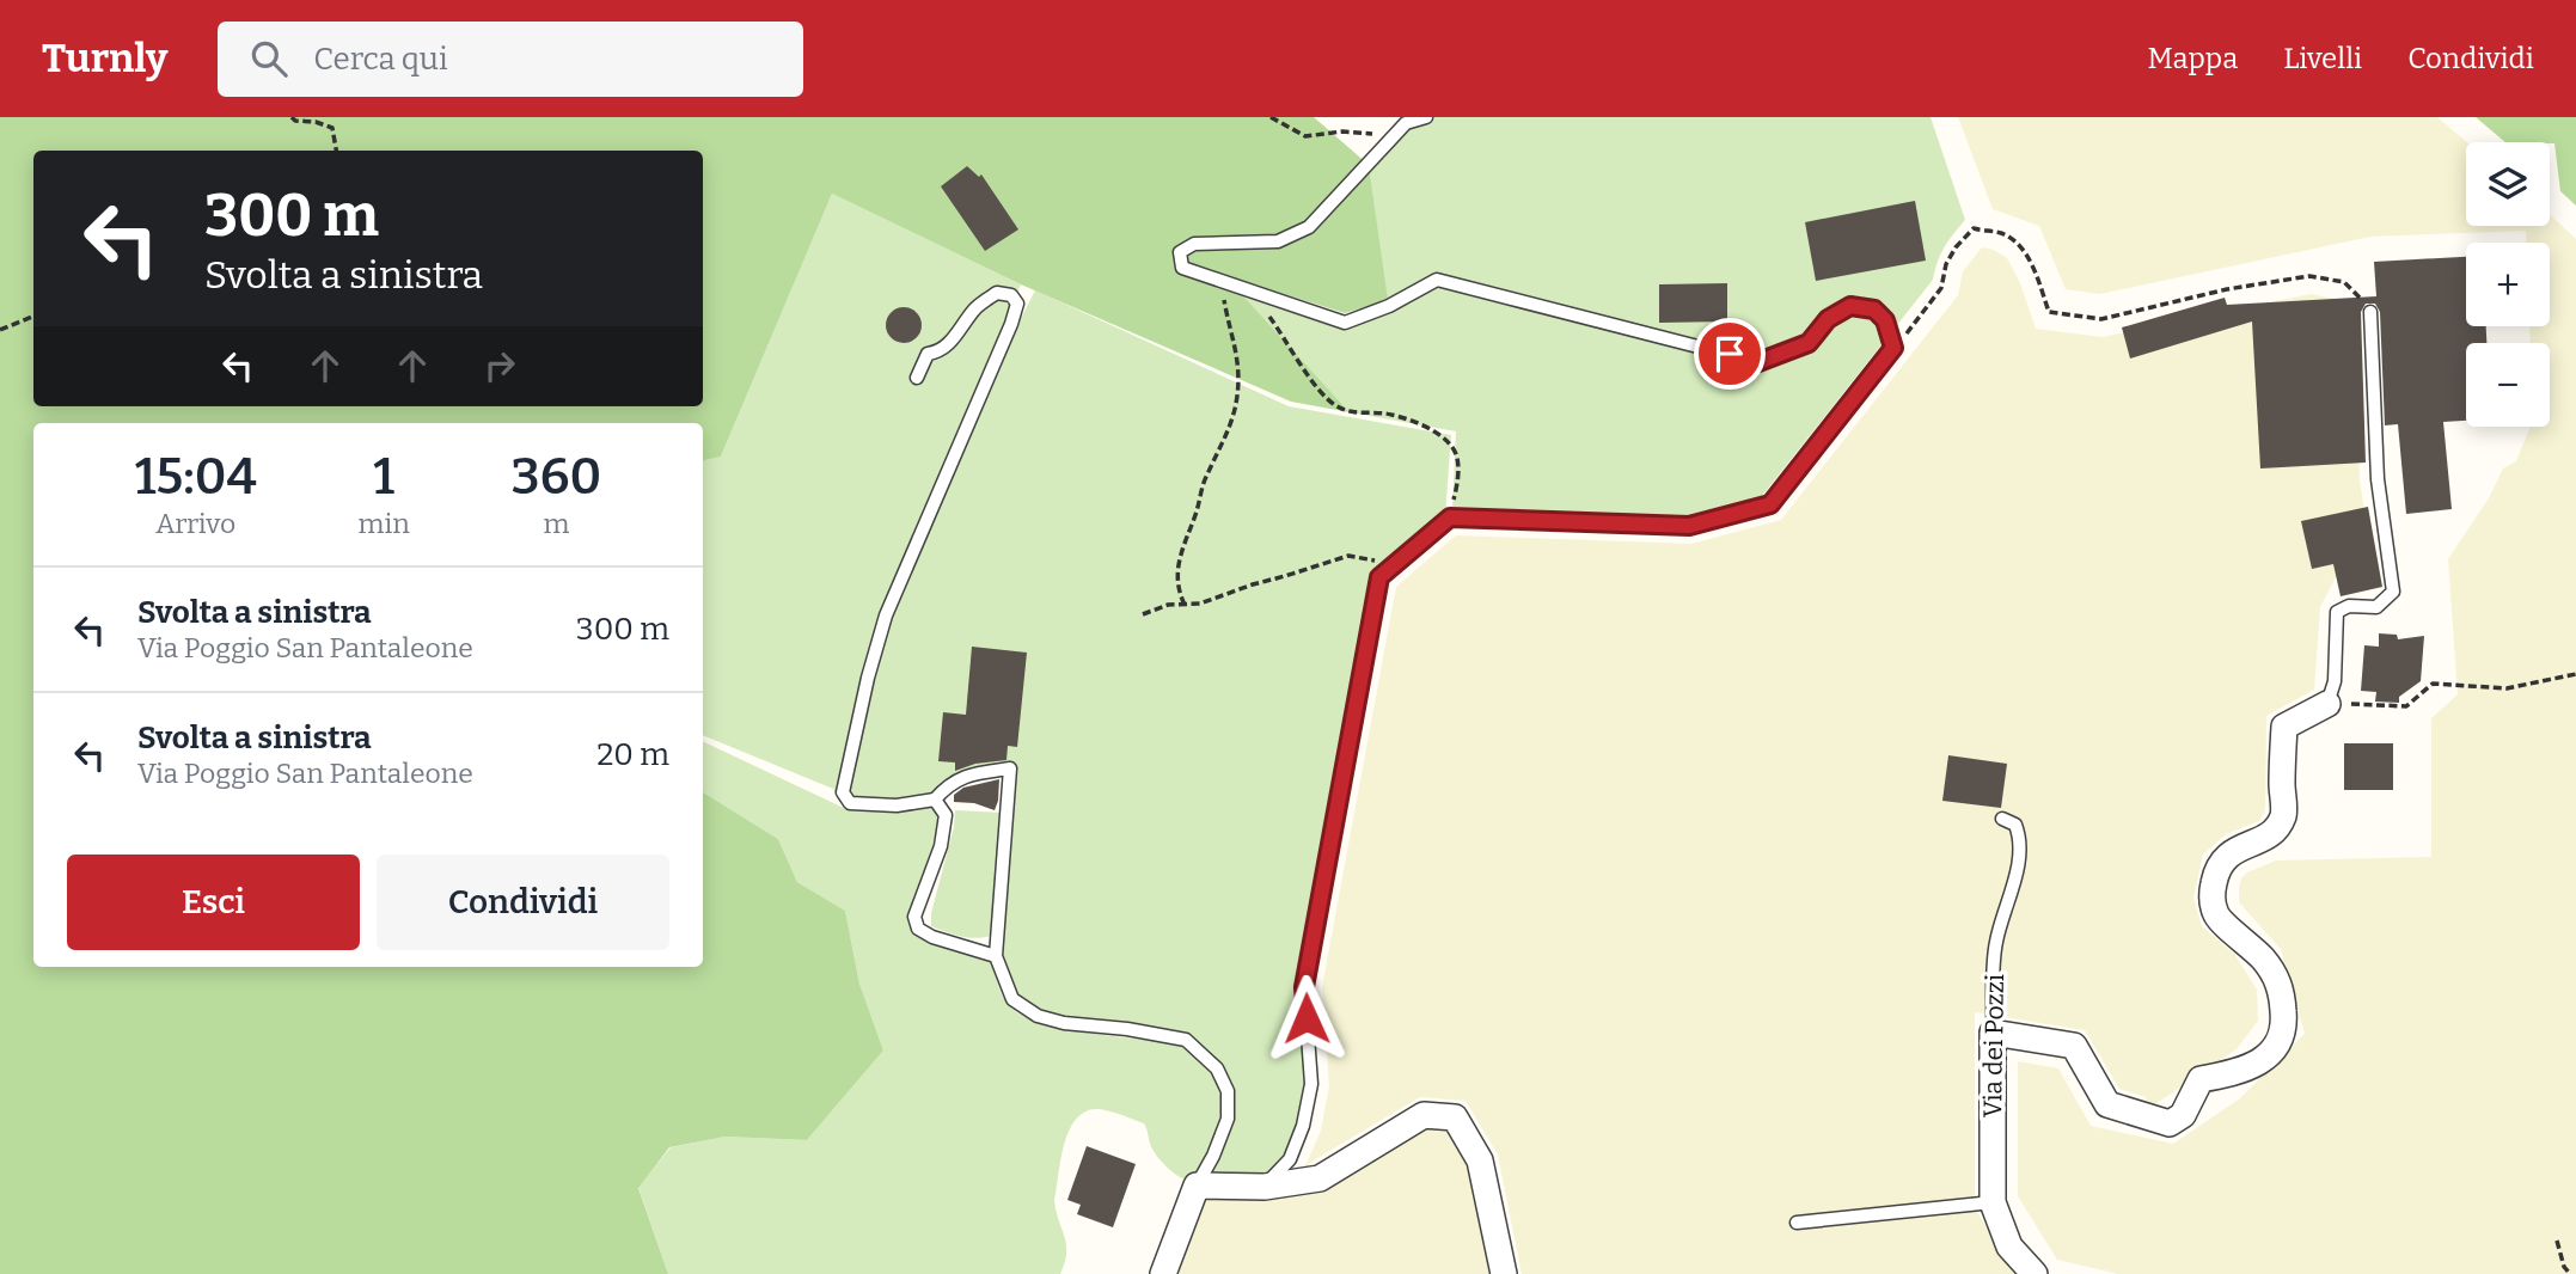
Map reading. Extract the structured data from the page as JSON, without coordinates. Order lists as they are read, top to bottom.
{
  "streets": {
    "street": ["Via dei Pozzi"]
  },
  "page": {
    "header": "Turnly",
    "search": "Cerca qui",
    "nav": ["Mappa", "Livelli", "Condividi"],
    "map_buttons": ["+", "−"],
    "turn": ["300 m", "Svolta a sinistra"],
    "eta": [
      "15:04",
      "Arrivo",
      "1",
      "min",
      "360",
      "m"
    ],
    "list": [
      {
        "name": "Svolta a sinistra",
        "note": "Via Poggio San Pantaleone",
        "value": "300 m"
      },
      {
        "name": "Svolta a sinistra",
        "note": "Via Poggio San Pantaleone",
        "value": "20 m"
      }
    ],
    "buttons": ["Esci", "Condividi"]
  }
}
